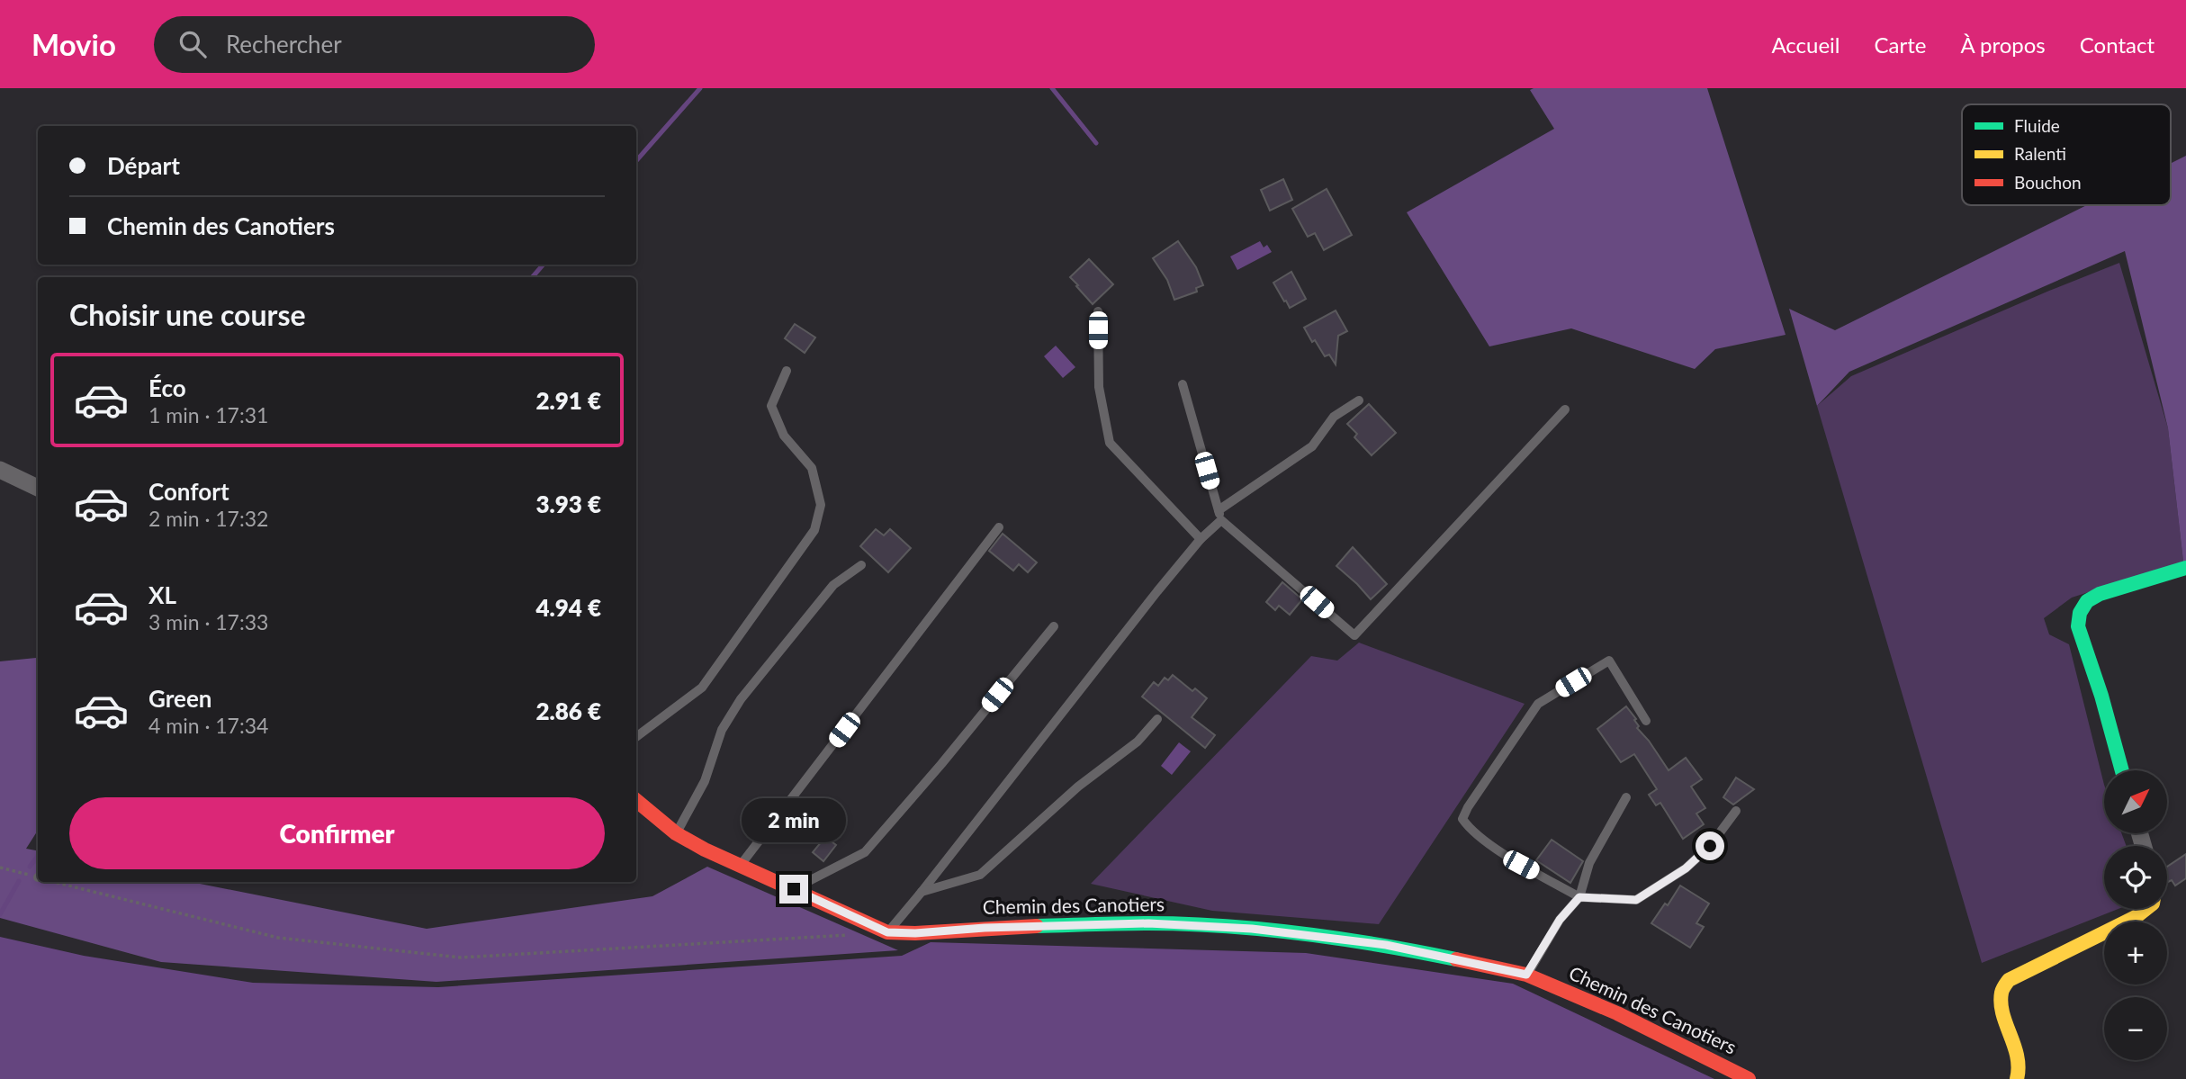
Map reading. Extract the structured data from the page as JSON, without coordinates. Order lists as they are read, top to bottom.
{
  "streets": {
    "street": ["Chemin des Canotiers"]
  },
  "legend": ["Fluide", "Ralenti", "Bouchon"],
  "north": "top right",
  "page": {
    "header": "Movio",
    "search": "Rechercher",
    "nav": [
      "Accueil",
      "Carte",
      "À propos",
      "Contact"
    ],
    "banner": ["Départ", "Chemin des Canotiers"],
    "heading": "Choisir une course",
    "list": [
      {
        "name": "Éco",
        "note": "1 min · 17:31",
        "value": "2.91 €"
      },
      {
        "name": "Confort",
        "note": "2 min · 17:32",
        "value": "3.93 €"
      },
      {
        "name": "XL",
        "note": "3 min · 17:33",
        "value": "4.94 €"
      },
      {
        "name": "Green",
        "note": "4 min · 17:34",
        "value": "2.86 €"
      }
    ],
    "map_buttons": ["+", "−"],
    "buttons": "Confirmer",
    "bubble": "2 min"
  }
}
